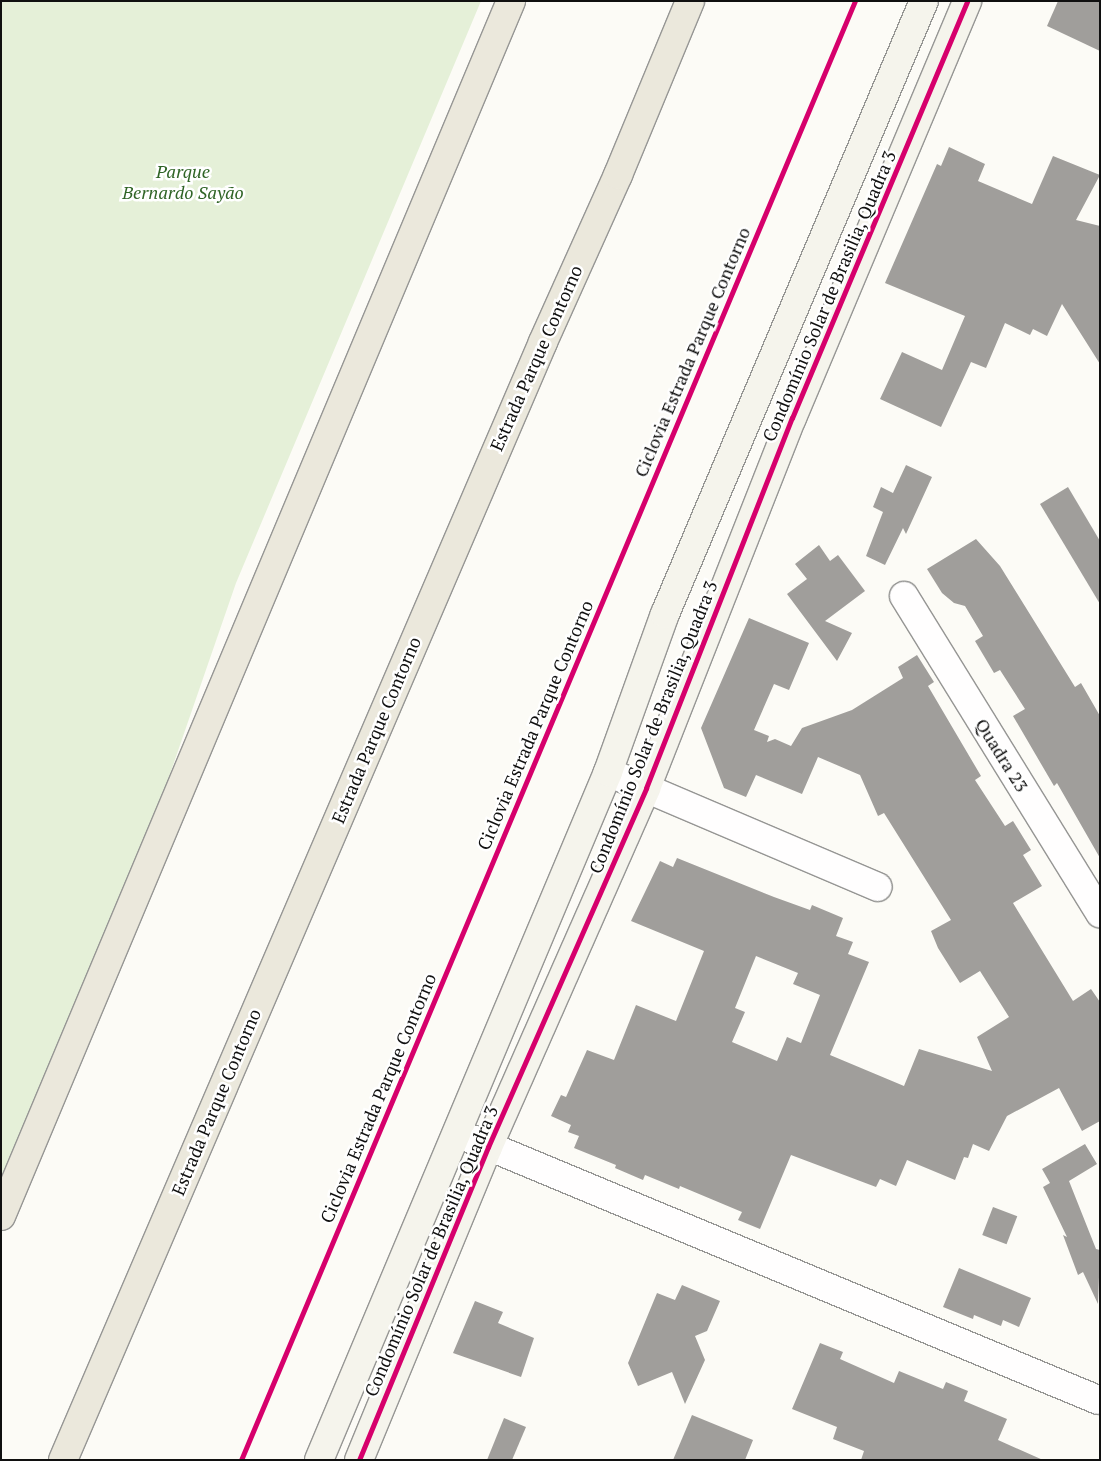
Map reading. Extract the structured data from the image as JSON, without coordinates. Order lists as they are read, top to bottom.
{
  "streets": {
    "main road": ["Estrada Parque Contorno"],
    "street": ["Condomínio Solar de Brasilia, Quadra 3", "Quadra 23"],
    "cycle path": ["Ciclovia Estrada Parque Contorno"]
  },
  "parks": ["Parque Bernardo Sayão"]
}
